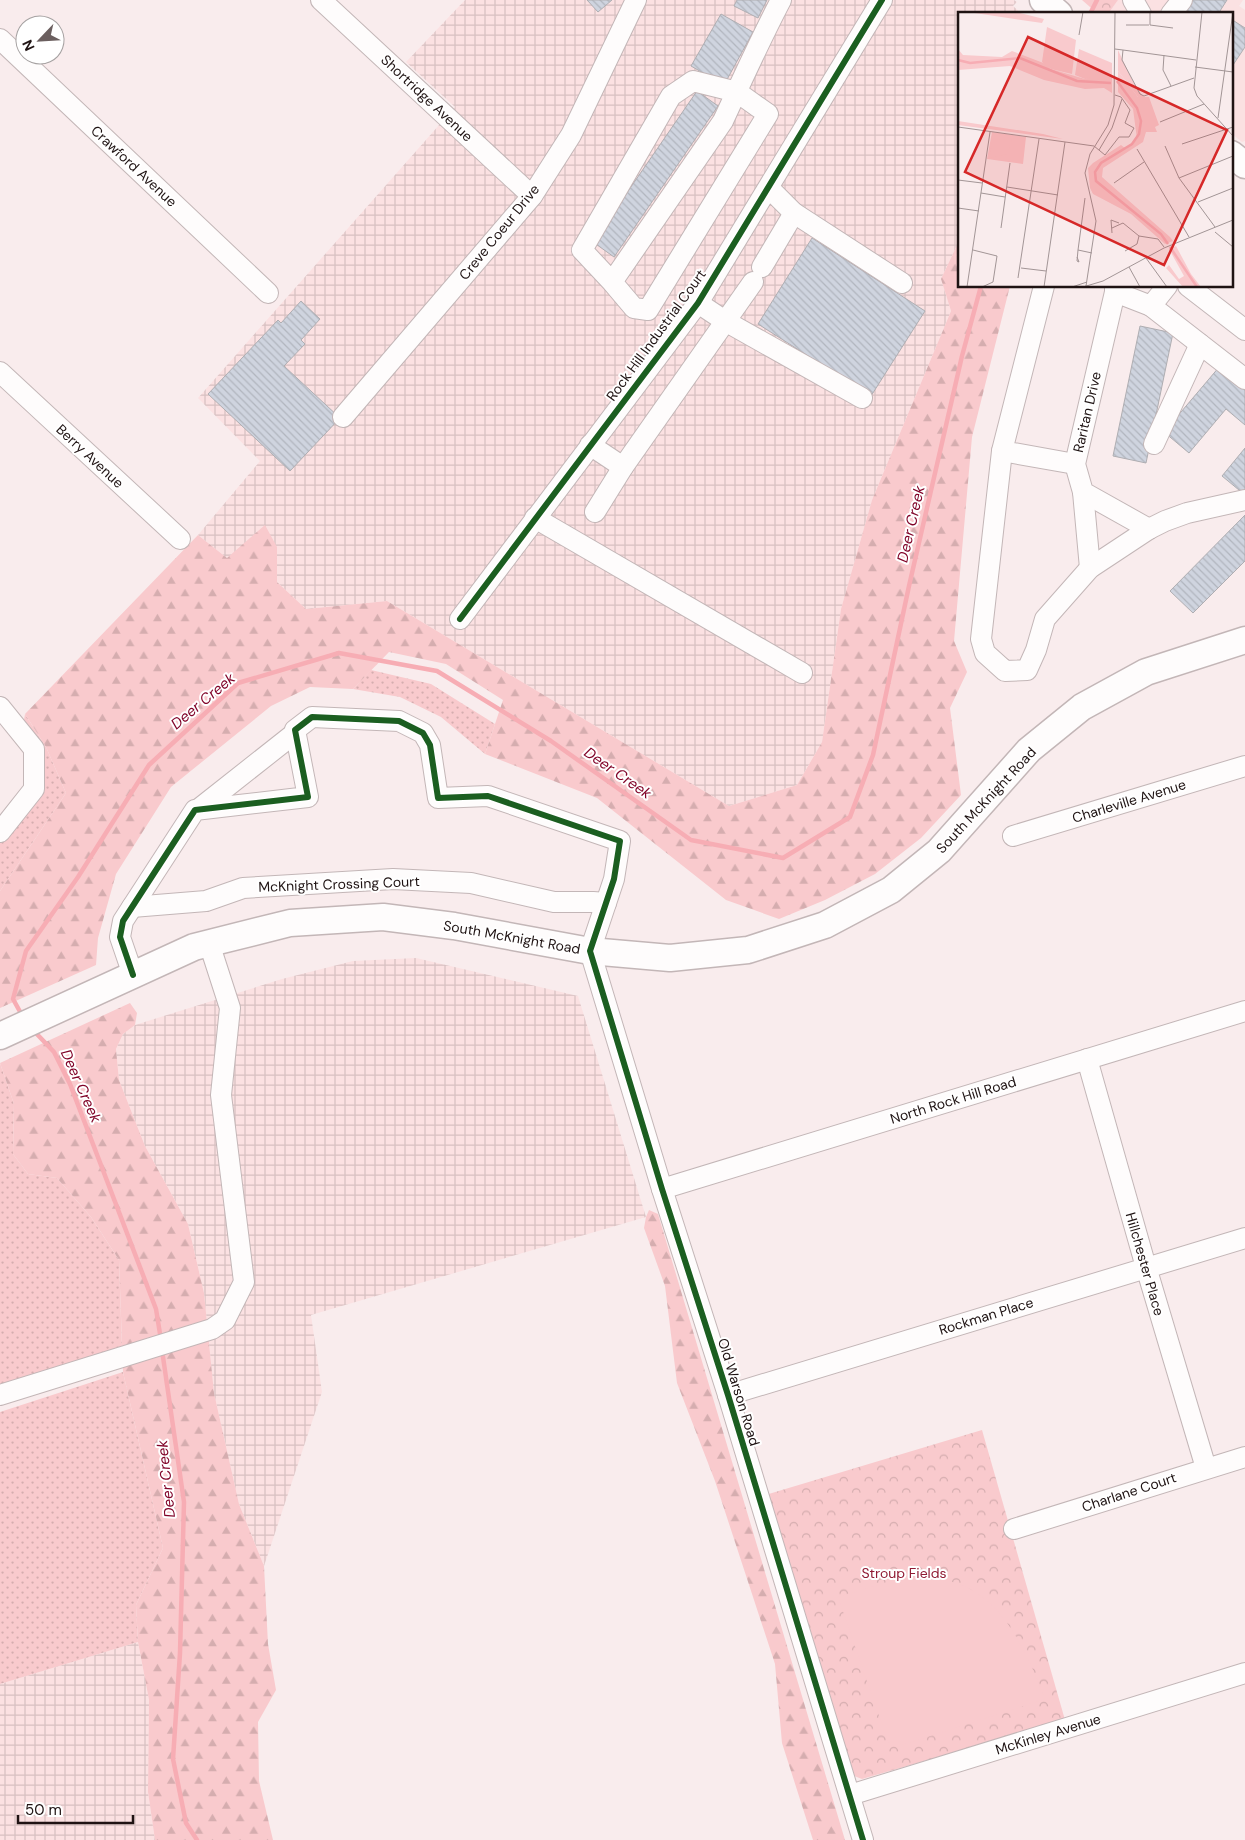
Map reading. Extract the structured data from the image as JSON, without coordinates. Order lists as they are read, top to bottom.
{
  "streets": {
    "main road": ["South McKnight Road"],
    "street": [
      "Shortridge Avenue",
      "Crawford Avenue",
      "Creve Coeur Drive",
      "Rock Hill Industrial Court",
      "Raritan Drive",
      "Berry Avenue",
      "Charleville Avenue",
      "McKnight Crossing Court",
      "North Rock Hill Road",
      "Hillchester Place",
      "Rockman Place",
      "Old Warson Road",
      "Charlane Court",
      "McKinley Avenue"
    ]
  },
  "crossings": [
    ["Shortridge Avenue", "Creve Coeur Drive"],
    ["South McKnight Road", "Old Warson Road"],
    ["North Rock Hill Road", "Hillchester Place"],
    ["North Rock Hill Road", "Old Warson Road"],
    ["Hillchester Place", "Rockman Place"],
    ["Hillchester Place", "Charlane Court"],
    ["Rockman Place", "Old Warson Road"],
    ["Old Warson Road", "McKinley Avenue"]
  ],
  "water": ["Deer Creek"],
  "parks": ["Stroup Fields"],
  "scale_bar": "50 m",
  "north": "bottom left"
}
